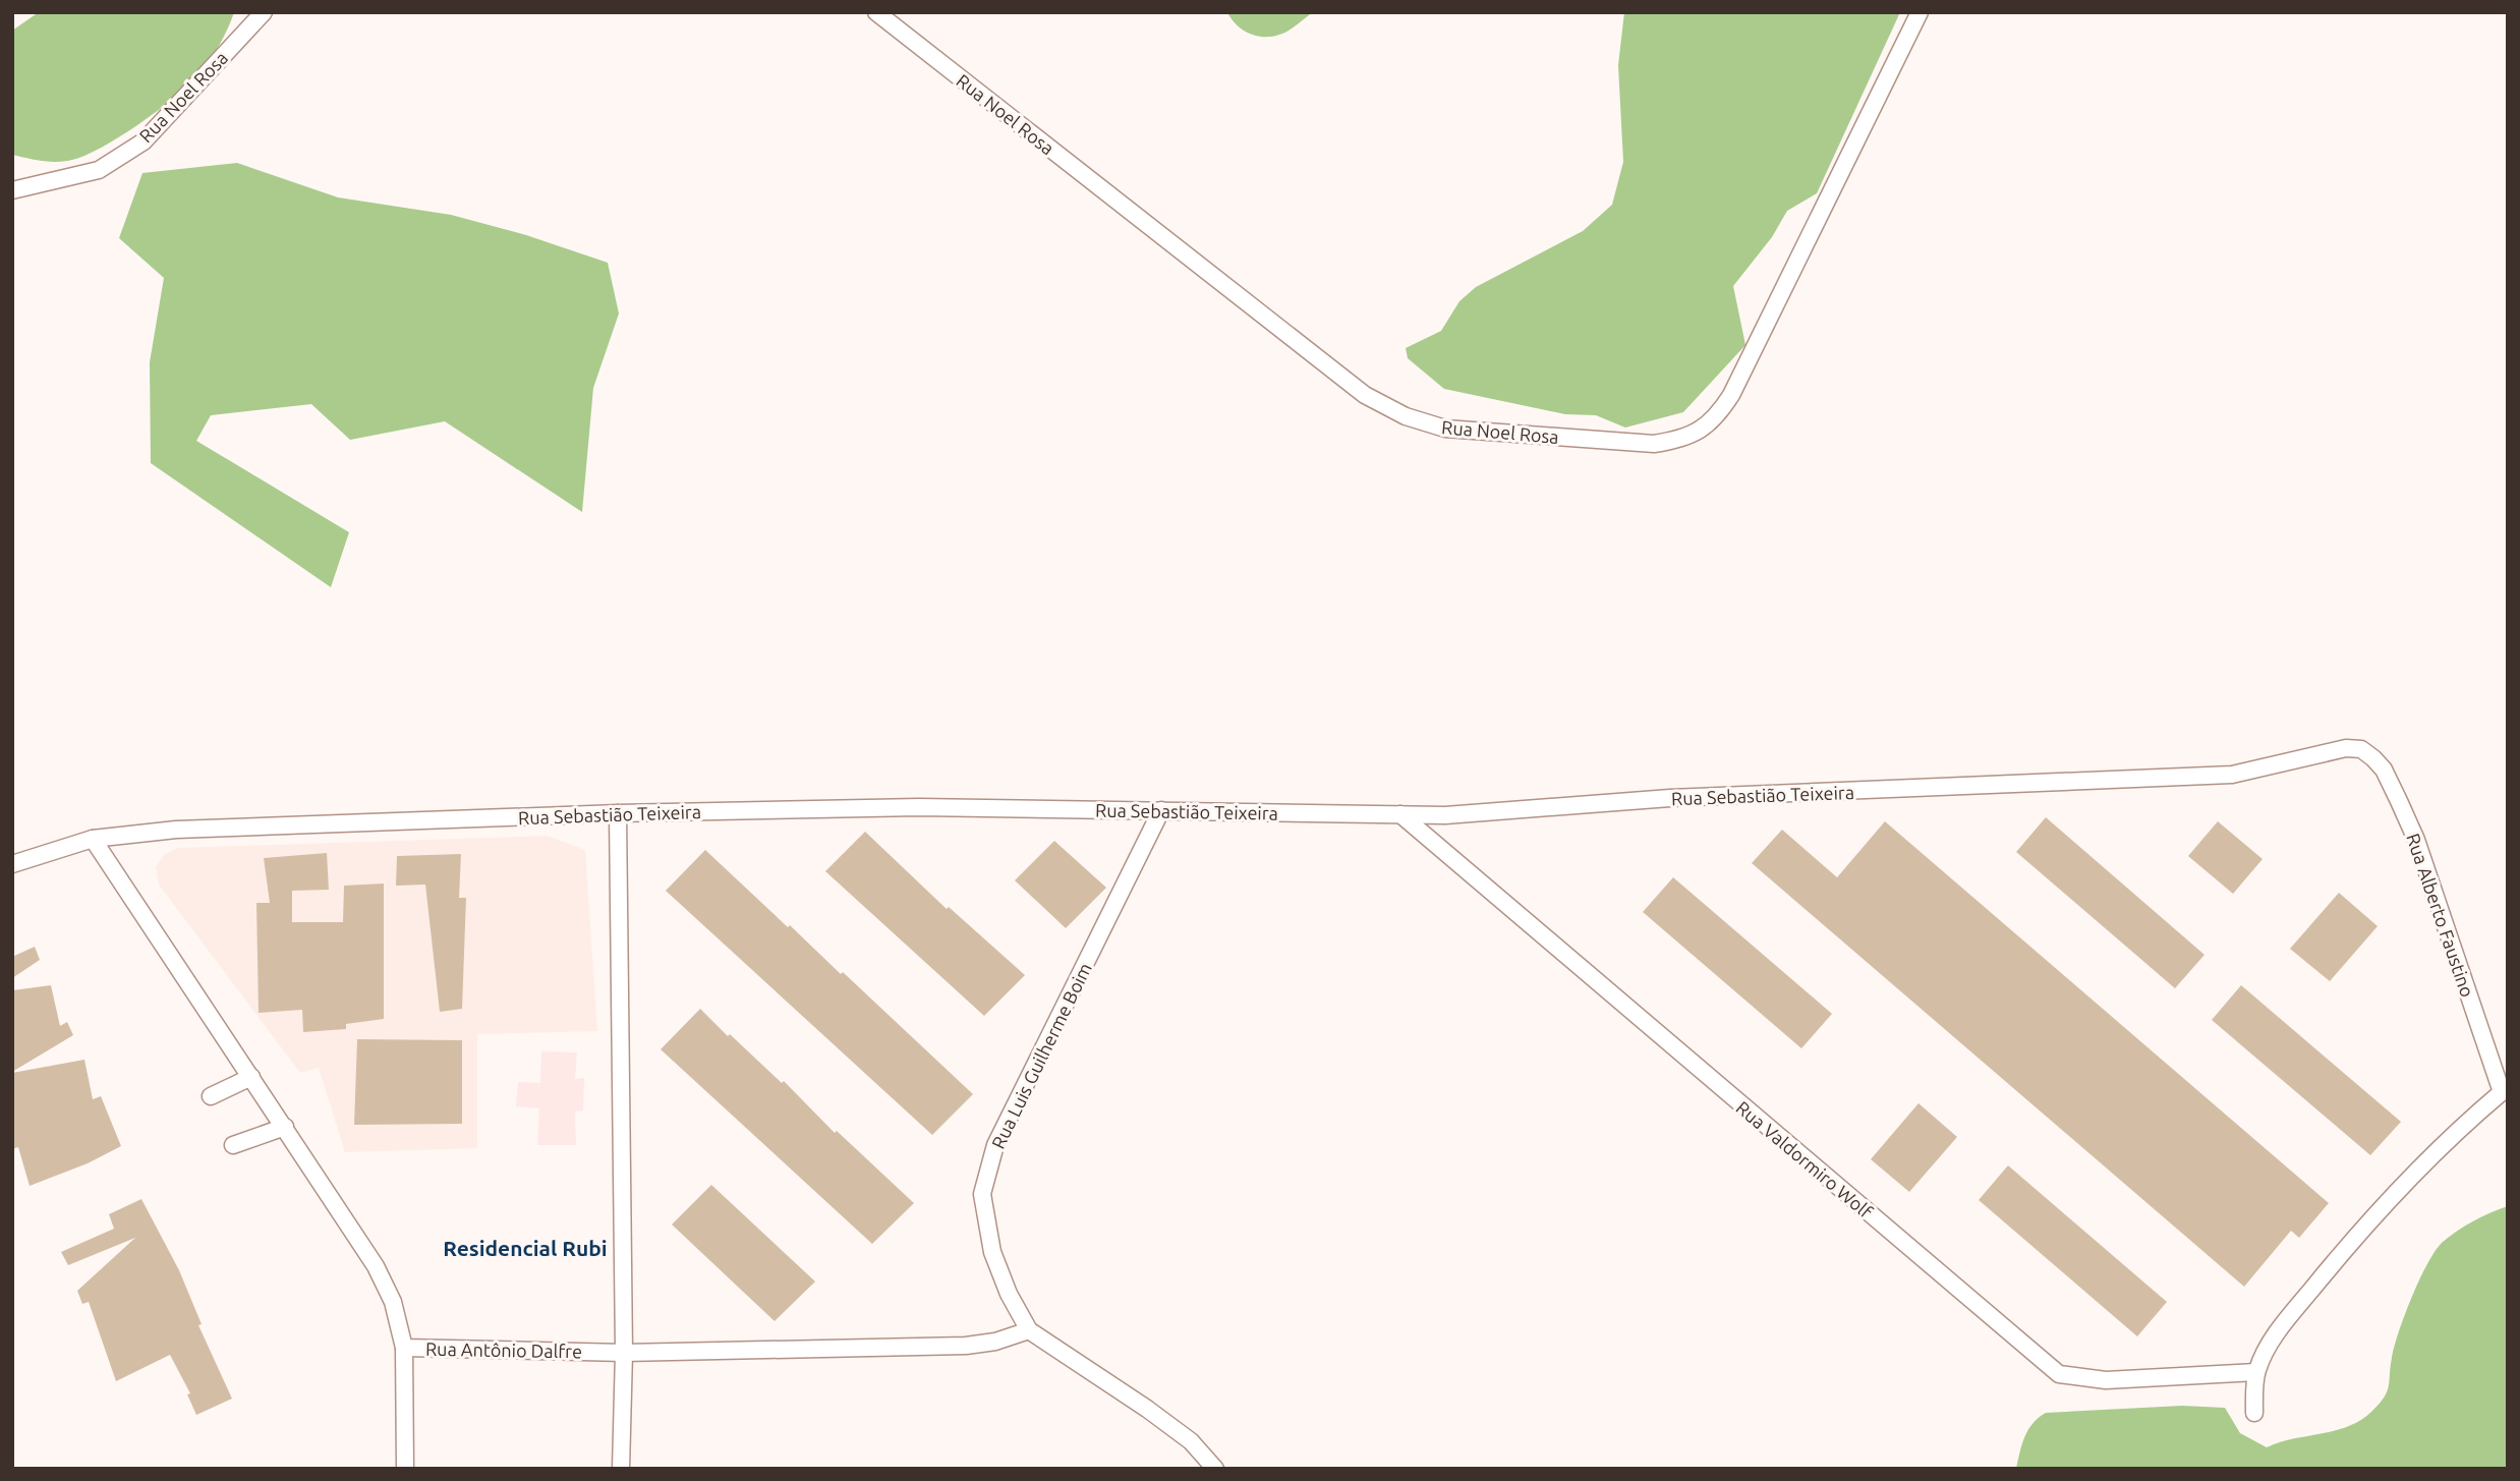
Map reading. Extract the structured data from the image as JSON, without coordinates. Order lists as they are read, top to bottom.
{
  "streets": {
    "street": [
      "Rua Noel Rosa",
      "Rua Sebastião Teixeira",
      "Rua Alberto Faustino",
      "Rua Luis Guilherme Boim",
      "Rua Valdormiro Wolf",
      "Rua Antônio Dalfre"
    ]
  },
  "crossings": [
    ["Rua Sebastião Teixeira", "Rua Alberto Faustino"],
    ["Rua Sebastião Teixeira", "Rua Luis Guilherme Boim"],
    ["Rua Sebastião Teixeira", "Rua Valdormiro Wolf"],
    ["Rua Sebastião Teixeira", "Rua Antônio Dalfre"],
    ["Rua Luis Guilherme Boim", "Rua Antônio Dalfre"]
  ],
  "districts": ["Residencial Rubi"]
}
